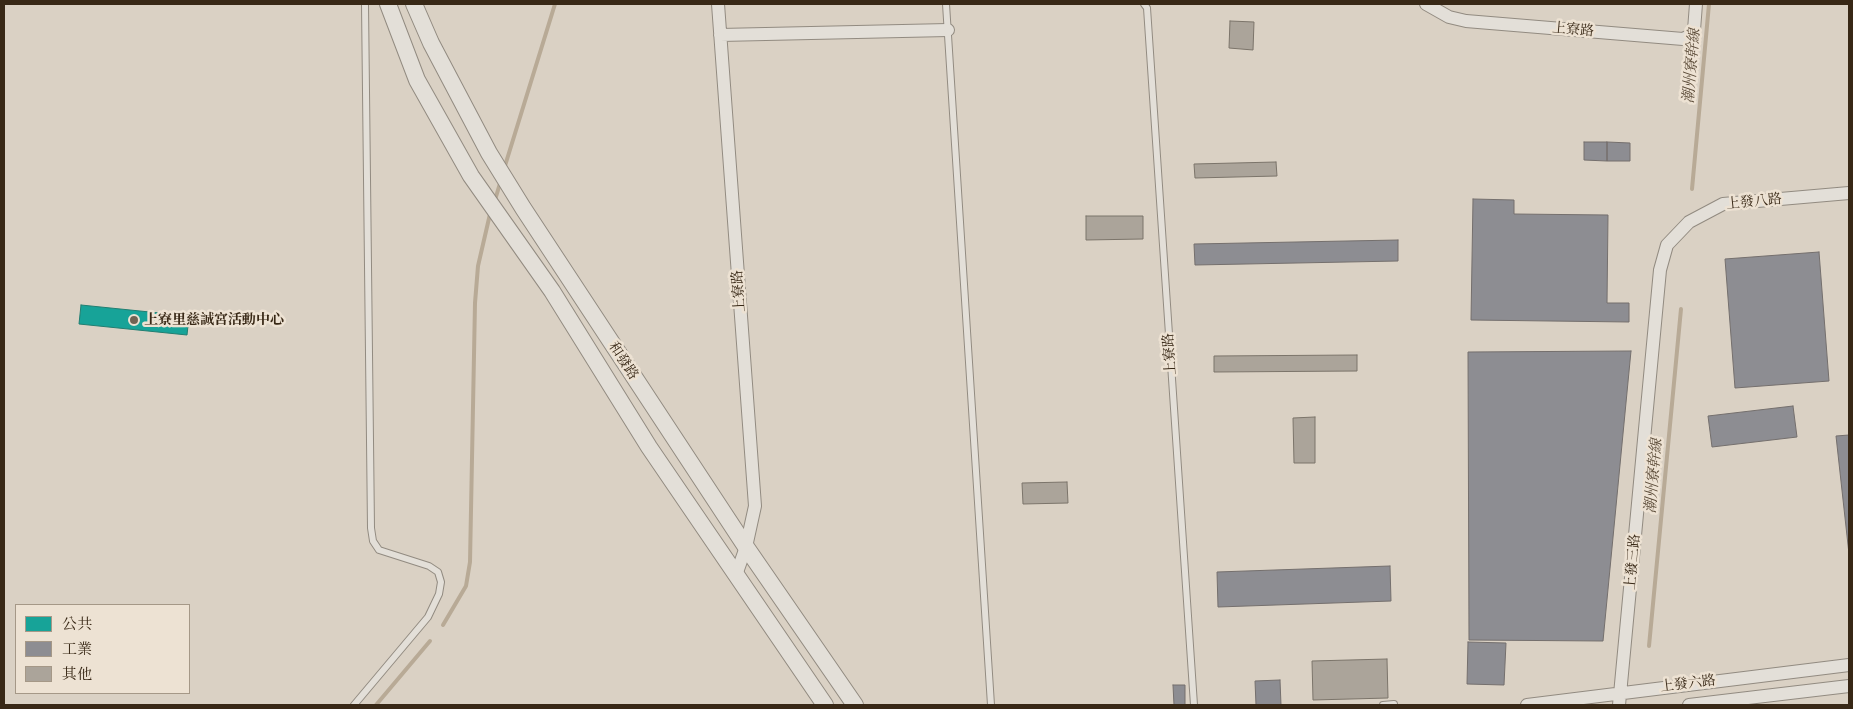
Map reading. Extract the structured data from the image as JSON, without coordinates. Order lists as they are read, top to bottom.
{
  "streets": {
    "street": [
      "上寮路",
      "上發八路",
      "和發路",
      "上發三路",
      "上發六路"
    ]
  },
  "crossings": [
    ["上寮路", "和發路"],
    ["上發八路", "上發三路"],
    ["上發三路", "上發六路"]
  ],
  "water": ["潮州寮幹線"],
  "places": ["上寮里慈誠宮活動中心"],
  "legend": ["公共", "工業", "其他"]
}
